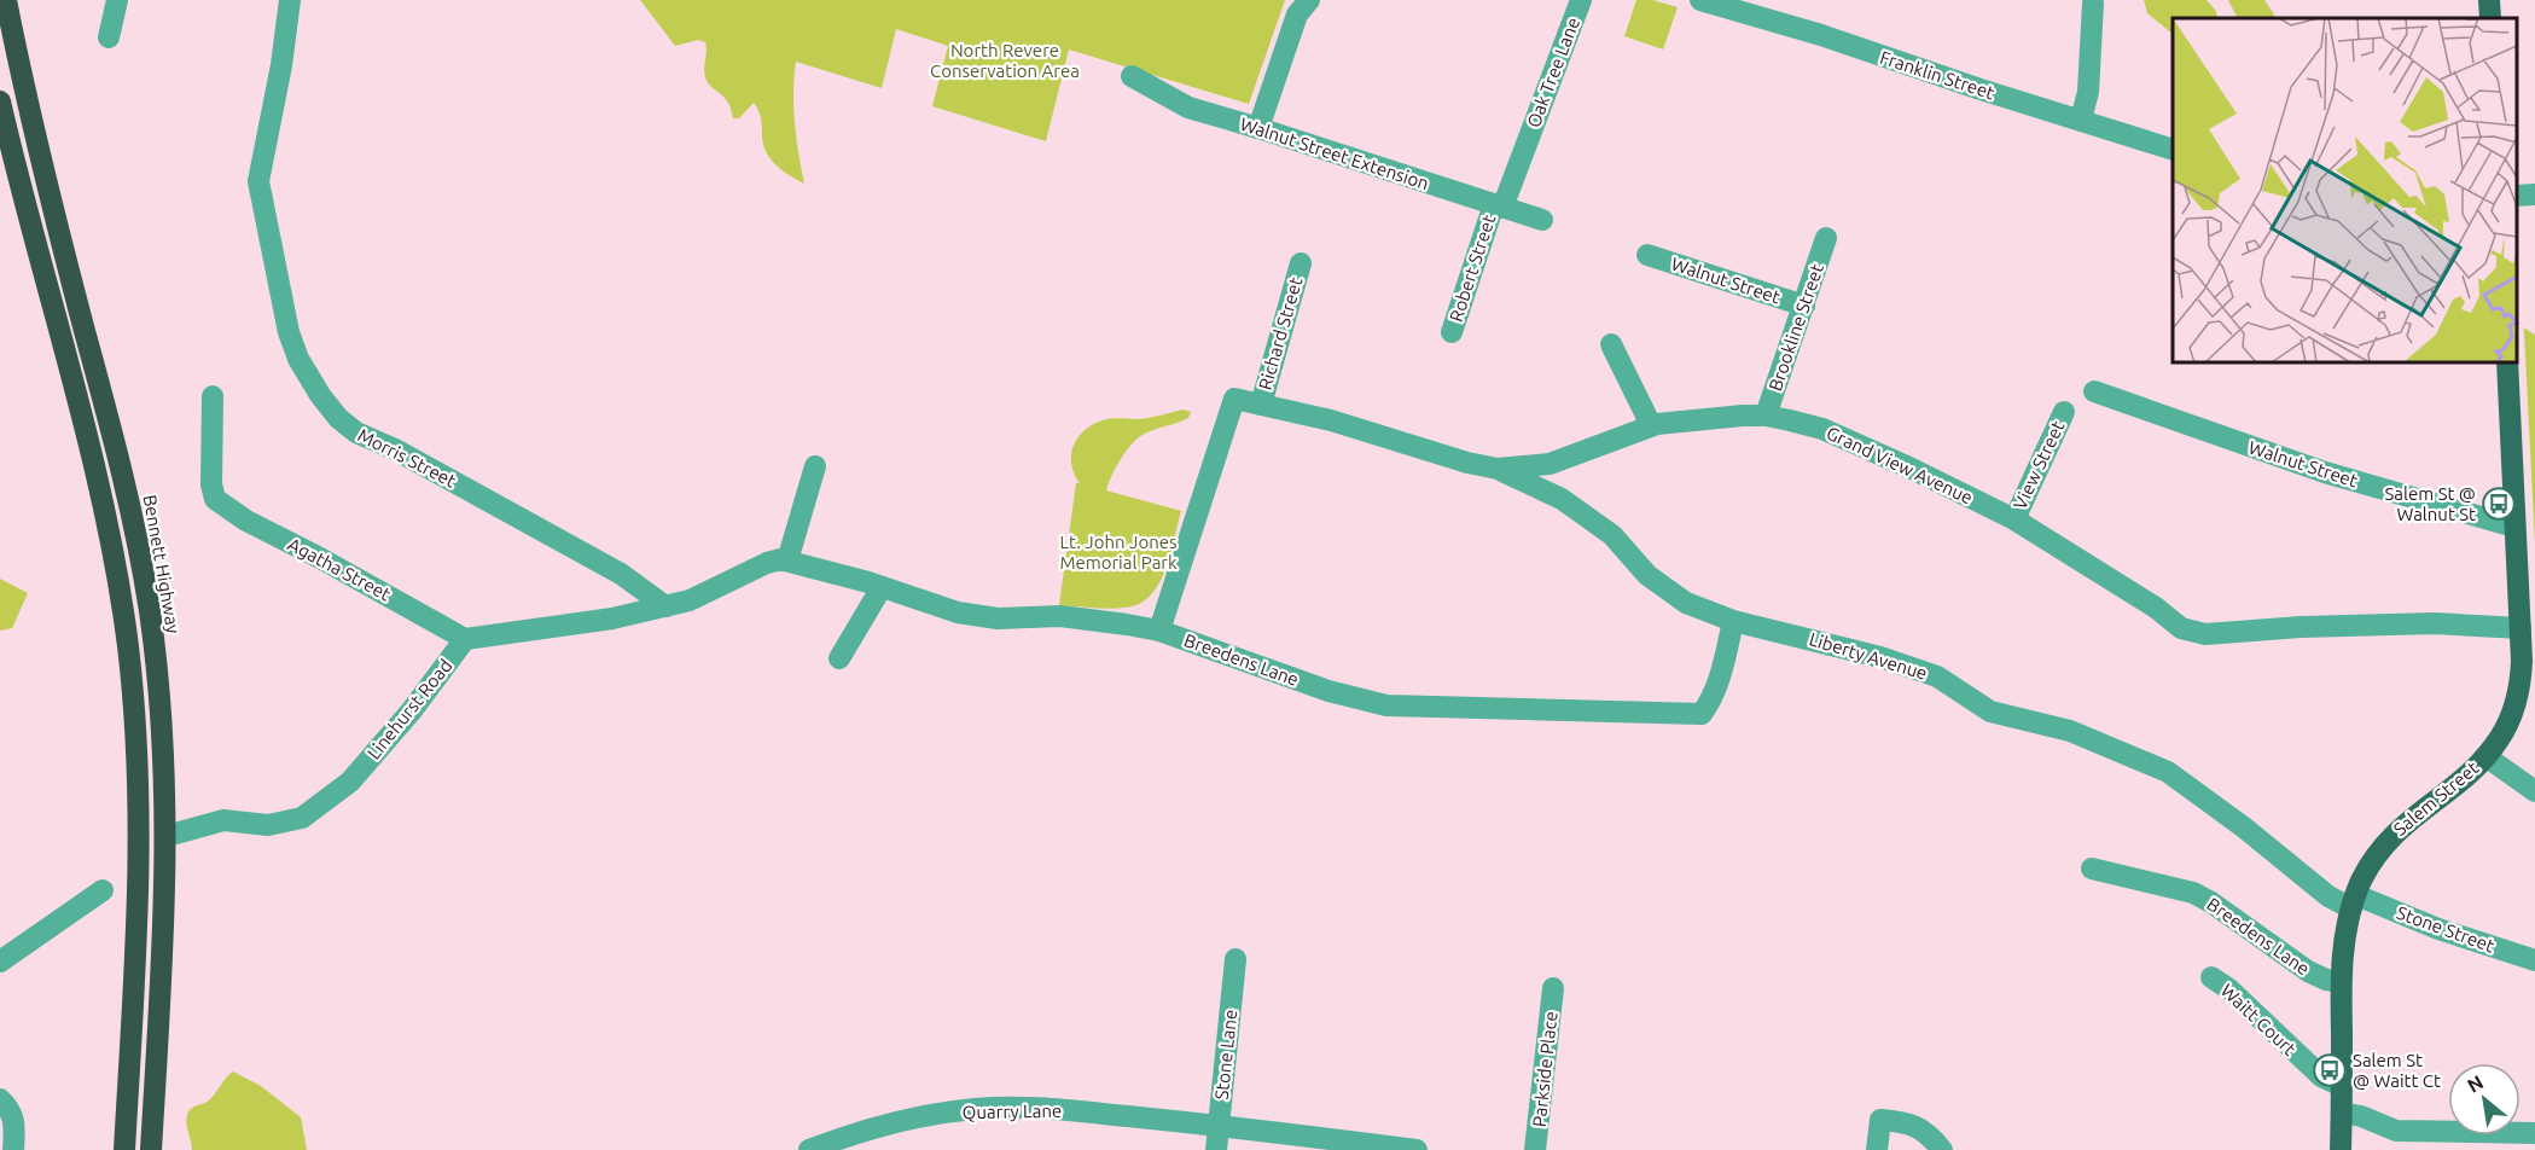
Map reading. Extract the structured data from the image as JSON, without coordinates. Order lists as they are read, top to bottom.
{
  "streets": {
    "highway": ["Bennett Highway"],
    "main road": ["Salem Street"],
    "street": [
      "Oak Tree Lane",
      "Franklin Street",
      "Walnut Street Extension",
      "Robert Street",
      "Walnut Street",
      "Brookline Street",
      "Richard Street",
      "Morris Street",
      "Grand View Avenue",
      "View Street",
      "Agatha Street",
      "Liberty Avenue",
      "Breedens Lane",
      "Linehurst Road",
      "Stone Street",
      "Waitt Court",
      "Stone Lane",
      "Parkside Place",
      "Quarry Lane"
    ]
  },
  "crossings": [
    ["Oak Tree Lane", "Robert Street"],
    ["Walnut Street Extension", "Robert Street"],
    ["Walnut Street", "Brookline Street"],
    ["Walnut Street", "Salem Street"],
    ["Brookline Street", "Grand View Avenue"],
    ["Richard Street", "Grand View Avenue"],
    ["Grand View Avenue", "View Street"],
    ["Grand View Avenue", "Liberty Avenue"],
    ["Grand View Avenue", "Breedens Lane"],
    ["Grand View Avenue", "Salem Street"],
    ["Bennett Highway", "Linehurst Road"],
    ["Agatha Street", "Linehurst Road"],
    ["Liberty Avenue", "Breedens Lane"],
    ["Liberty Avenue", "Salem Street"],
    ["Liberty Avenue", "Stone Street"],
    ["Breedens Lane", "Salem Street"],
    ["Salem Street", "Stone Street"],
    ["Salem Street", "Waitt Court"],
    ["Stone Lane", "Quarry Lane"]
  ],
  "parks": ["North Revere Conservation Area", "Lt. John Jones Memorial Park"],
  "places": {
    "bus stop": ["Salem St @ Walnut St", "Salem St @ Waitt Ct"]
  },
  "north": "top left"
}
